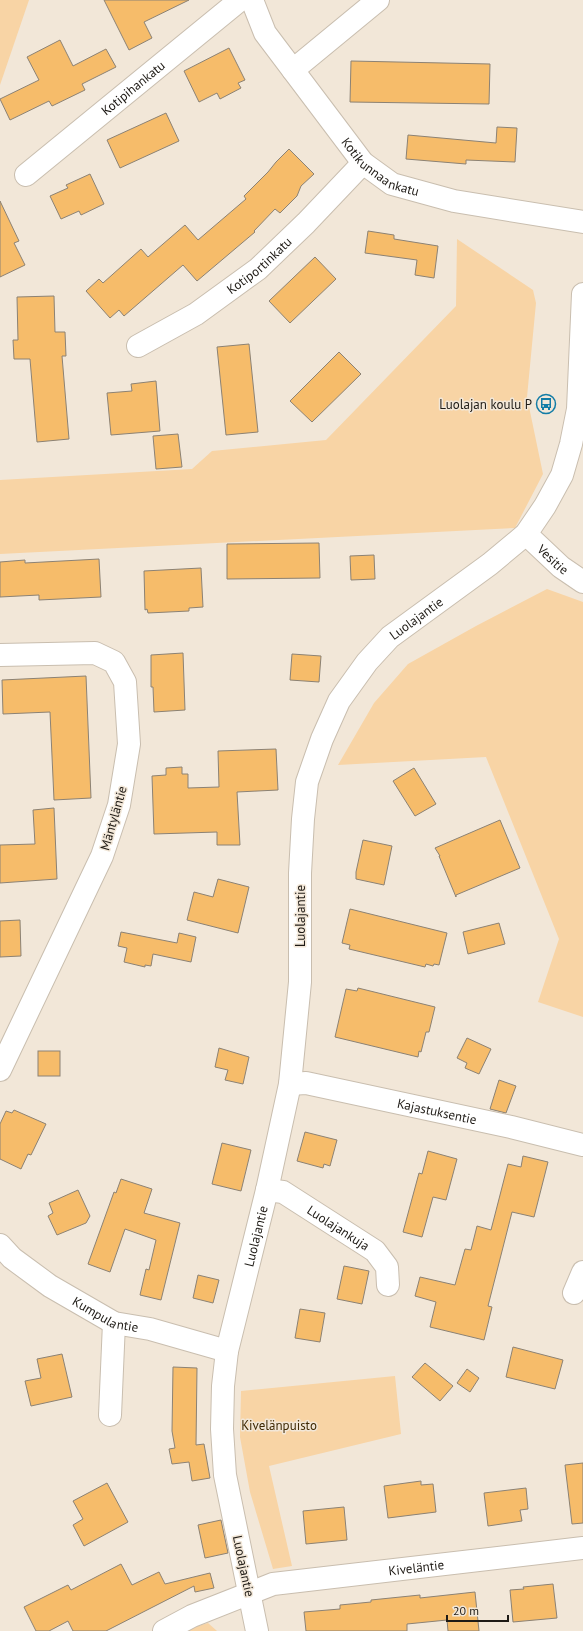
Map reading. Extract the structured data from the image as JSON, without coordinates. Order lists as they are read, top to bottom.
{
  "streets": {
    "street": [
      "Kotipihankatu",
      "Kotikunnaankatu",
      "Kotiportinkatu",
      "Vesitie",
      "Luolajantie",
      "Mäntyläntie",
      "Kajastuksentie",
      "Luolajankuja",
      "Kumpulantie",
      "Kiveläntie"
    ]
  },
  "crossings": [
    ["Kotikunnaankatu", "Kotiportinkatu"],
    ["Vesitie", "Luolajantie"],
    ["Luolajantie", "Kajastuksentie"],
    ["Luolajantie", "Luolajankuja"],
    ["Luolajantie", "Kumpulantie"],
    ["Luolajantie", "Kiveläntie"]
  ],
  "parks": ["Kivelänpuisto"],
  "places": {
    "bus stop": ["Luolajan koulu P"]
  },
  "scale_bar": "20 m"
}
